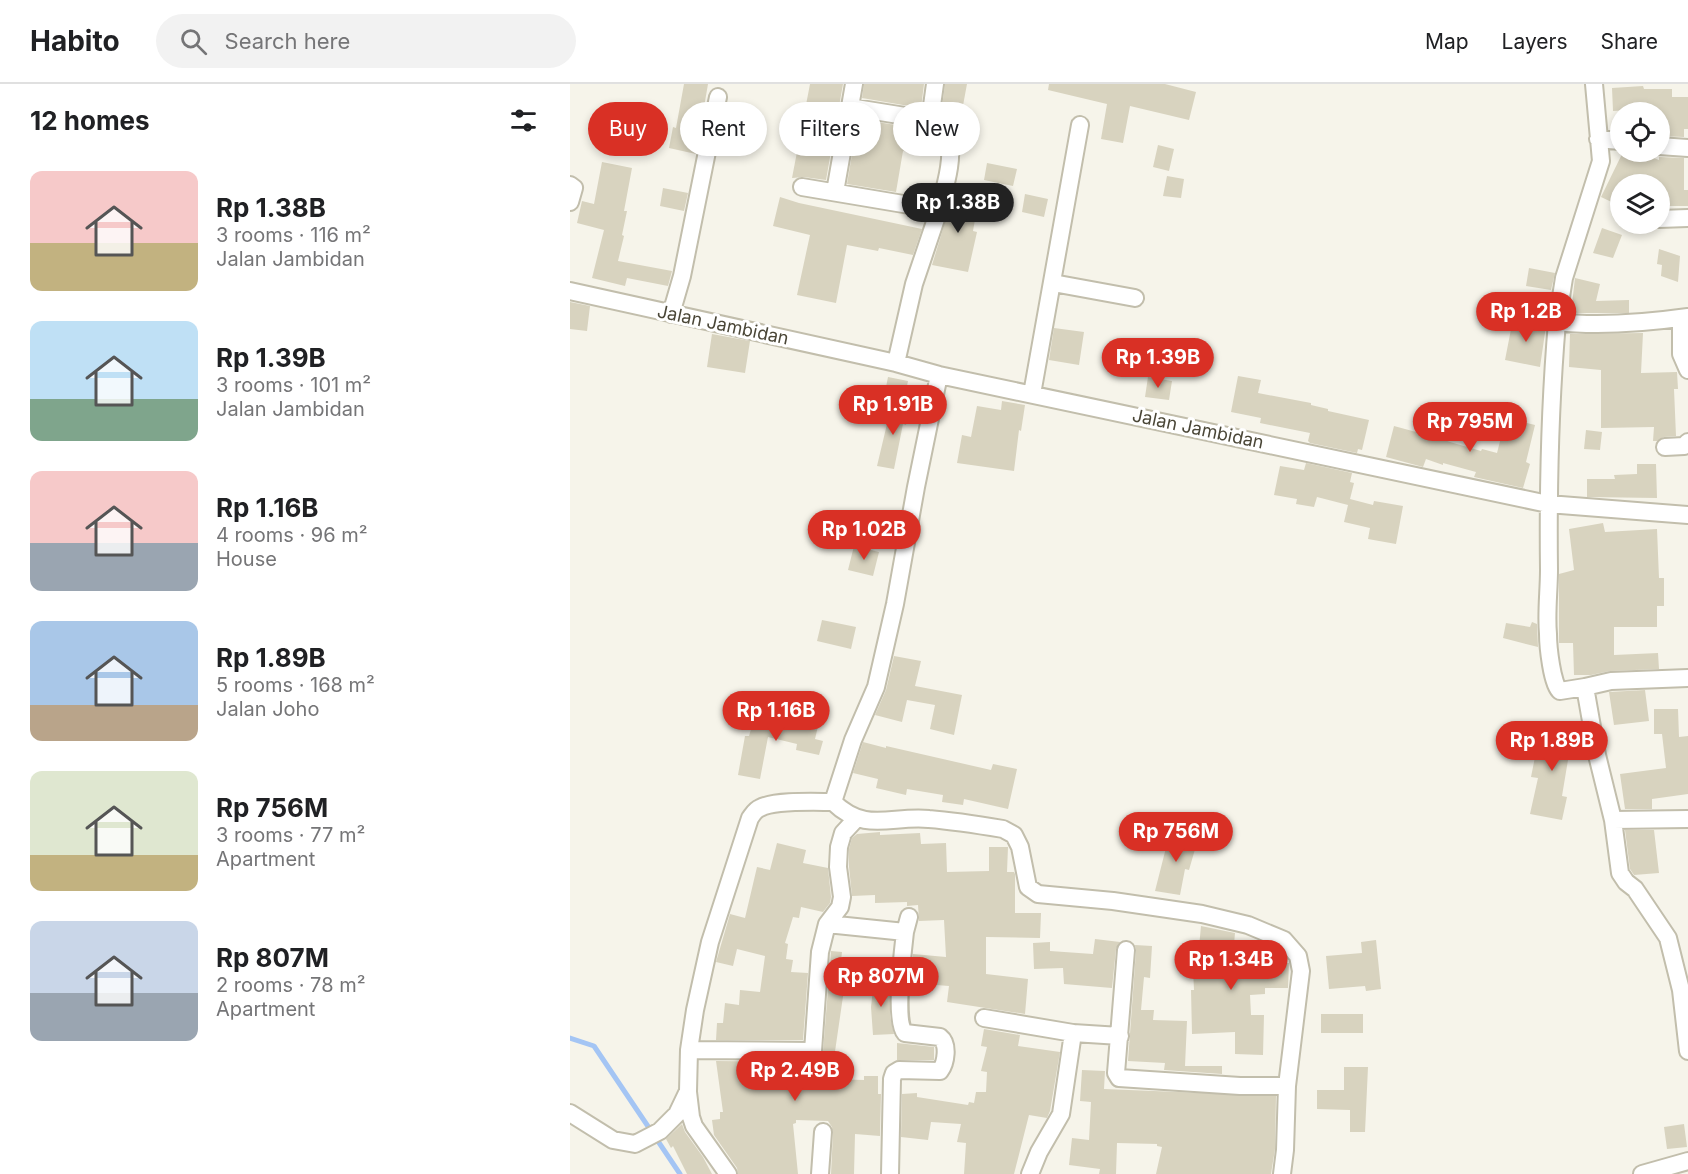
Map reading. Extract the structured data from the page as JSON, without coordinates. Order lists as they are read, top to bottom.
{
  "streets": {
    "street": ["Jalan Jambidan"]
  },
  "page": {
    "header": "Habito",
    "search": "Search here",
    "nav": ["Map", "Layers", "Share"],
    "heading": "12 homes",
    "chip": [
      "Buy",
      "Rent",
      "Filters",
      "New"
    ],
    "list": [
      {
        "name": "Rp 1.38B",
        "note": "3 rooms · 116 m² · Jalan Jambidan"
      },
      {
        "name": "Rp 1.39B",
        "note": "3 rooms · 101 m² · Jalan Jambidan"
      },
      {
        "name": "Rp 1.16B",
        "note": "4 rooms · 96 m² · House"
      },
      {
        "name": "Rp 1.89B",
        "note": "5 rooms · 168 m² · Jalan Joho"
      },
      {
        "name": "Rp 756M",
        "note": "3 rooms · 77 m² · Apartment"
      },
      {
        "name": "Rp 807M",
        "note": "2 rooms · 78 m² · Apartment"
      }
    ],
    "price": [
      "Rp 1.38B",
      "Rp 1.2B",
      "Rp 1.39B",
      "Rp 1.91B",
      "Rp 795M",
      "Rp 1.02B",
      "Rp 1.16B",
      "Rp 1.89B",
      "Rp 756M",
      "Rp 1.34B",
      "Rp 807M",
      "Rp 2.49B"
    ]
  }
}
